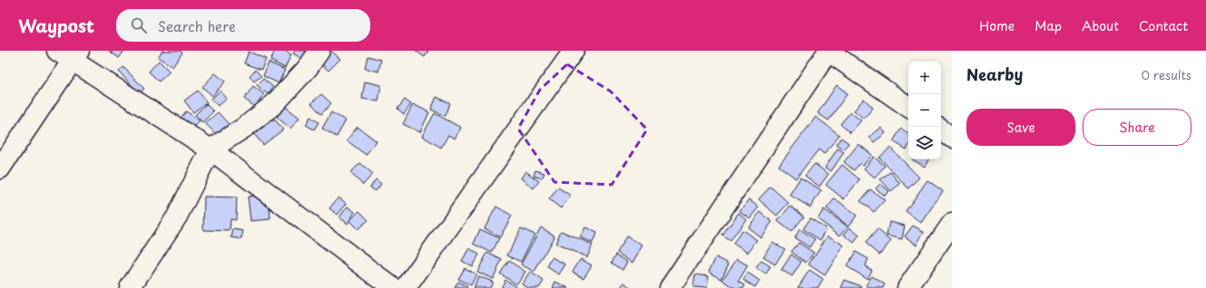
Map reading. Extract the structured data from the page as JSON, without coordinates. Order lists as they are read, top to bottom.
{
  "page": {
    "header": "Waypost",
    "search": "Search here",
    "nav": [
      "Home",
      "Map",
      "About",
      "Contact"
    ],
    "heading": ["Nearby", "0 results"],
    "map_buttons": ["+", "−"],
    "buttons": ["Save", "Share"]
  }
}
